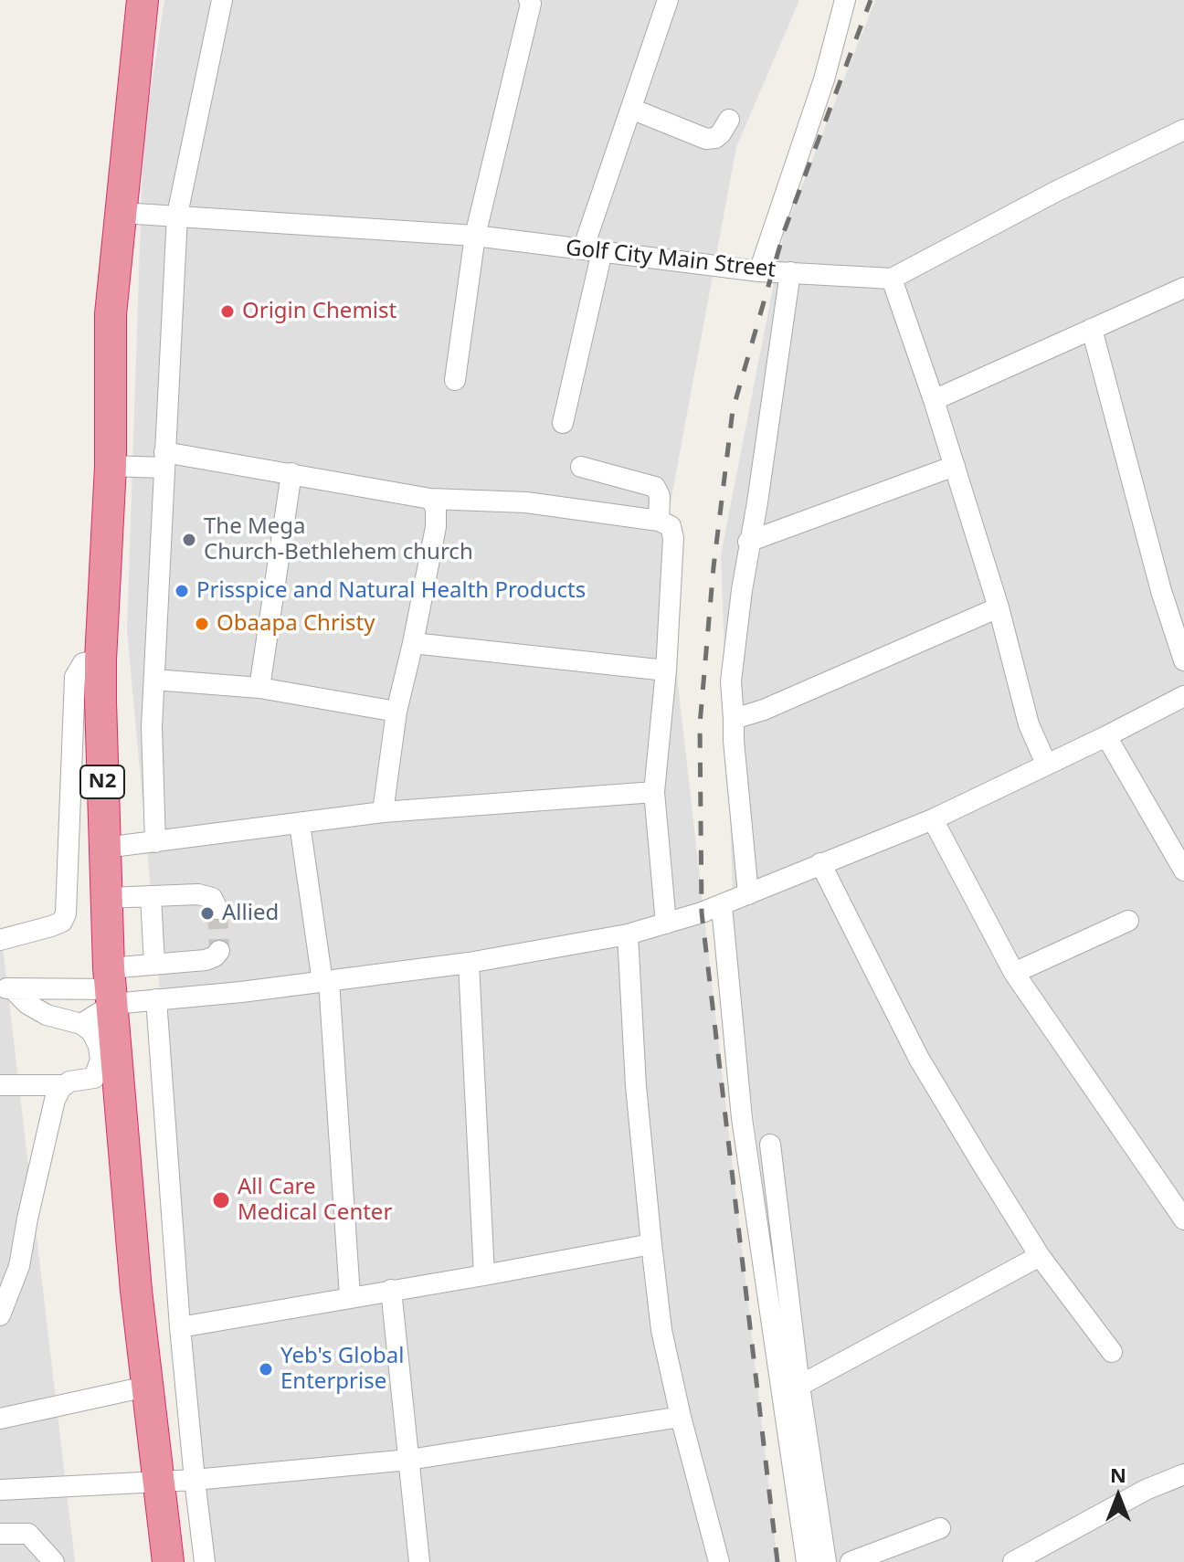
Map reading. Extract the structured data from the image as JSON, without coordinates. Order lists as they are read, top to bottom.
{
  "streets": {
    "highway": ["N2"],
    "street": ["Golf City Main Street"]
  },
  "crossings": [
    ["Golf City Main Street", "N2"]
  ],
  "places": [
    "Origin Chemist",
    "The Mega Church-Bethlehem church",
    "Prisspice and Natural Health Products",
    "Obaapa Christy",
    "Allied",
    "All Care Medical Center",
    "Yeb's Global Enterprise"
  ],
  "north": "top"
}
